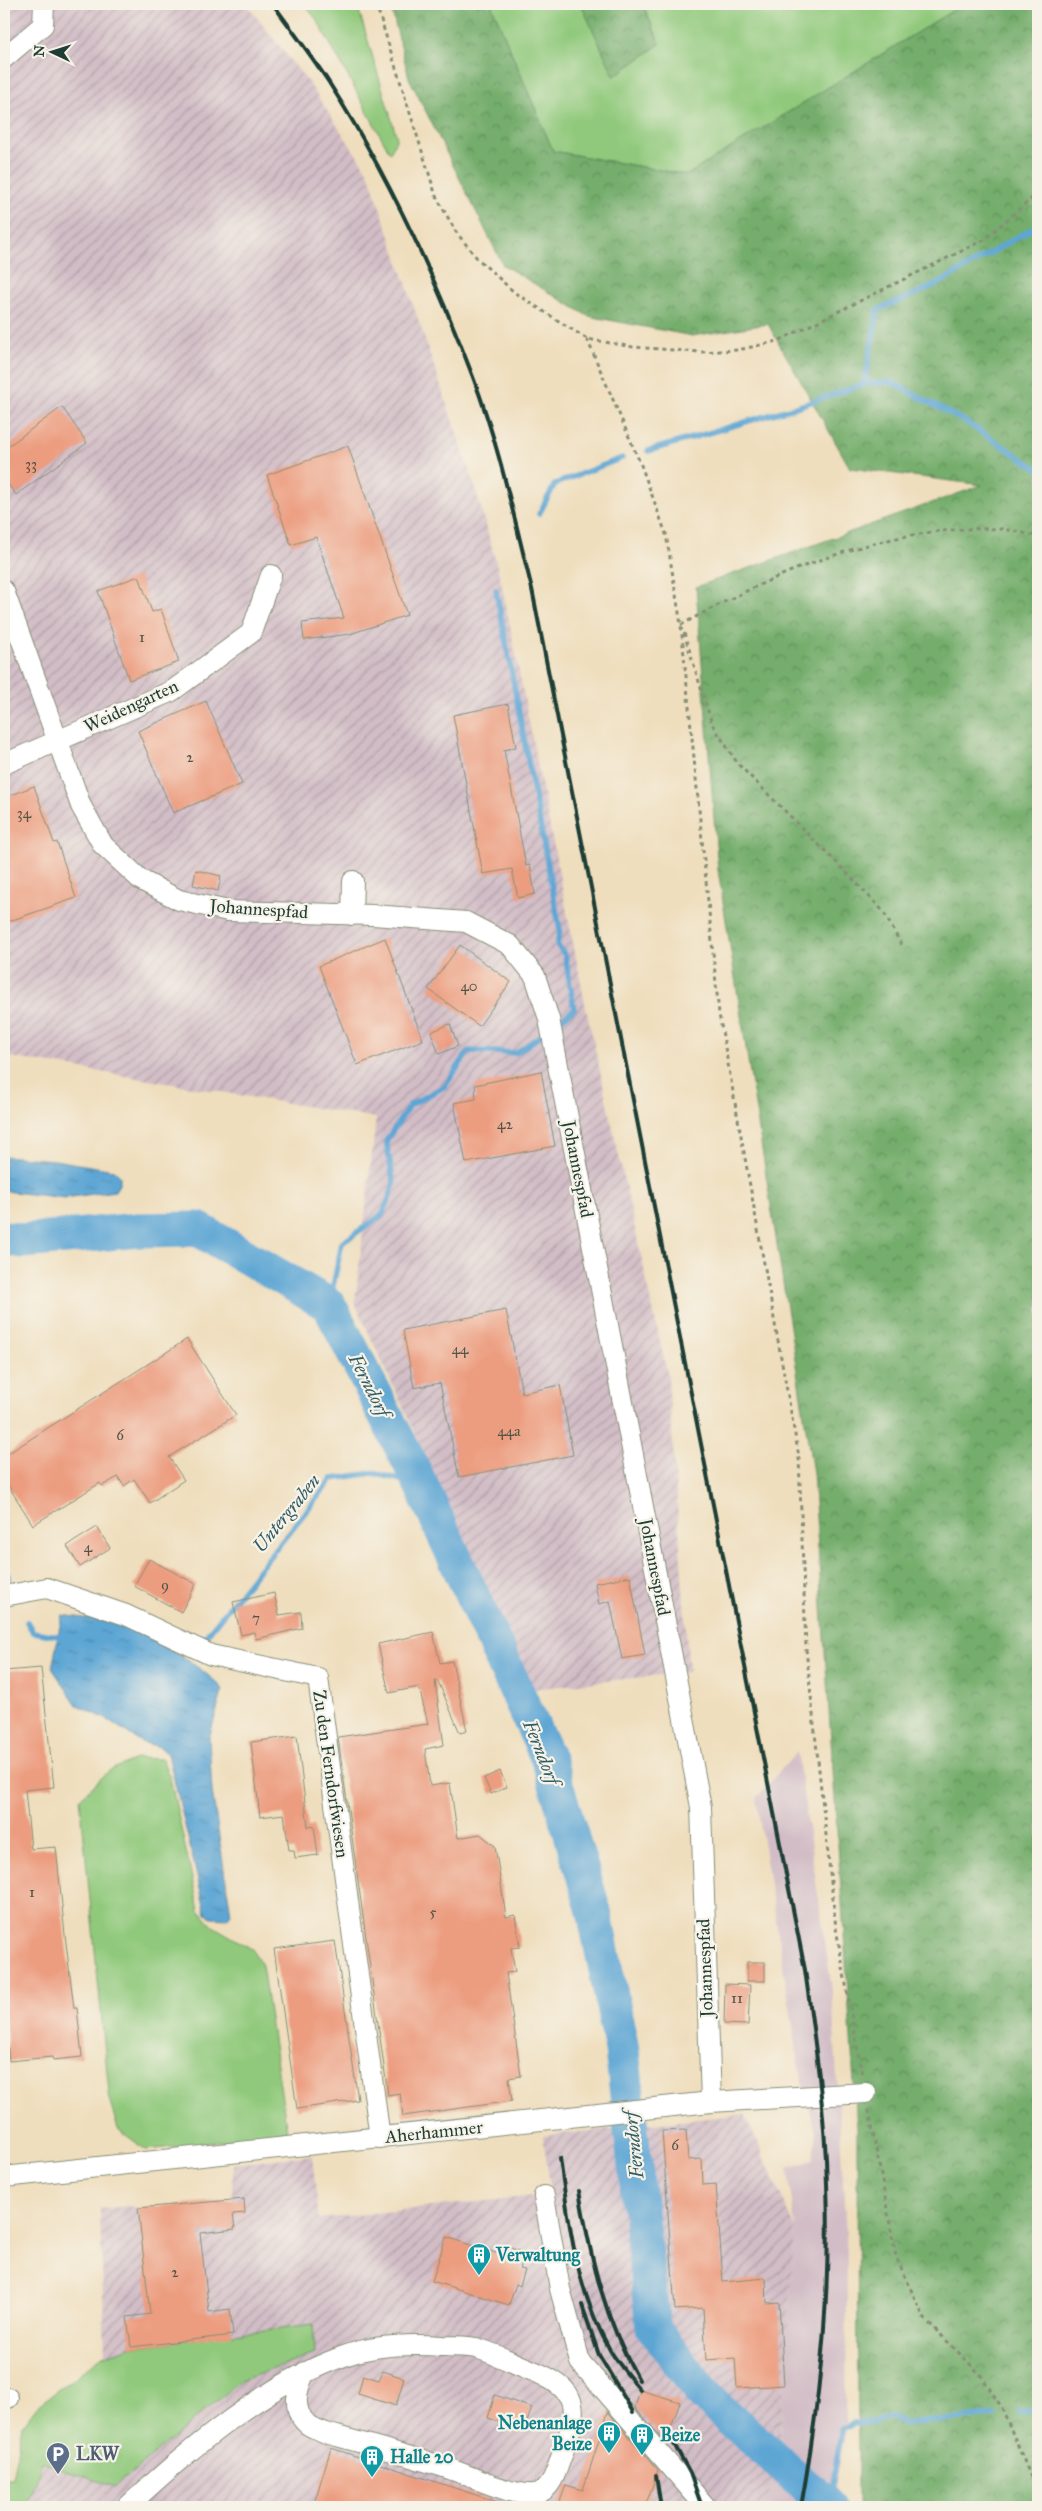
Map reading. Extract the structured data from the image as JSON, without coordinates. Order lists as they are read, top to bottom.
{
  "streets": {
    "street": [
      "Weidengarten",
      "Johannespfad",
      "Zu den Ferndorfwiesen",
      "Aherhammer"
    ]
  },
  "crossings": [
    ["Weidengarten", "Johannespfad"],
    ["Johannespfad", "Aherhammer"],
    ["Zu den Ferndorfwiesen", "Aherhammer"]
  ],
  "water": ["Ferndorf", "Untergraben"],
  "places": {
    "building": [
      "Verwaltung",
      "Nebenanlage Beize",
      "Beize",
      "Halle 20"
    ],
    "parking": ["LKW"]
  },
  "house_numbers": [
    "33",
    "1",
    "2",
    "34",
    "40",
    "42",
    "44",
    "44a",
    "6",
    "4",
    "9",
    "7",
    "1",
    "5",
    "11",
    "6",
    "2"
  ],
  "north": "left"
}
